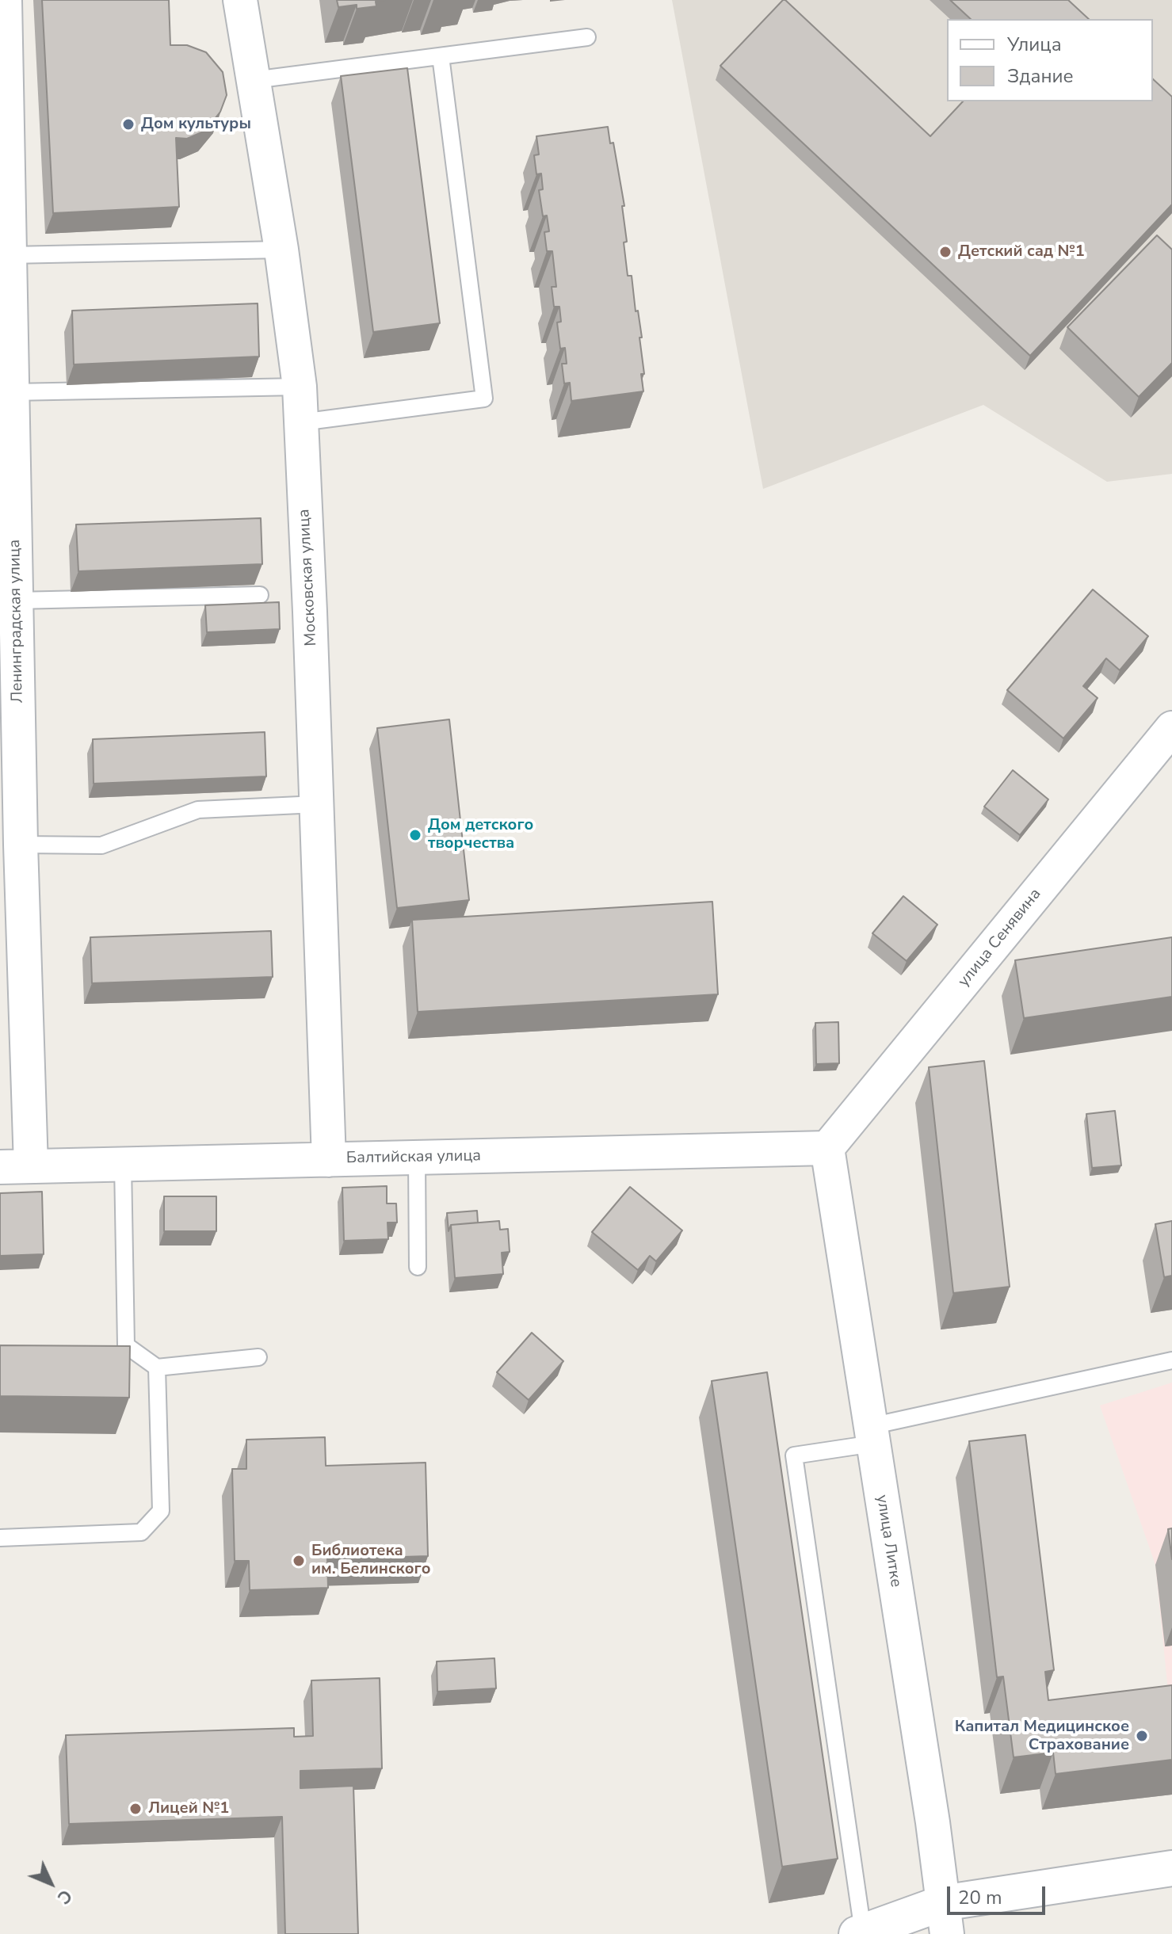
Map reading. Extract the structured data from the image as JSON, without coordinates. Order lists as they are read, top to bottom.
{
  "streets": {
    "street": [
      "Московская улица",
      "Ленинградская улица",
      "улица Сенявина",
      "Балтийская улица",
      "улица Литке"
    ]
  },
  "crossings": [
    ["Московская улица", "Балтийская улица"],
    ["Ленинградская улица", "Балтийская улица"],
    ["улица Сенявина", "Балтийская улица"],
    ["улица Сенявина", "улица Литке"],
    ["Балтийская улица", "улица Литке"]
  ],
  "places": [
    "Дом культуры",
    "Детский сад №1",
    "Дом детского творчества",
    "Библиотека им. Белинского",
    "Капитал Медицинское Страхование",
    "Лицей №1"
  ],
  "legend": ["Улица", "Здание"],
  "scale_bar": "20 m",
  "north": "bottom right"
}
